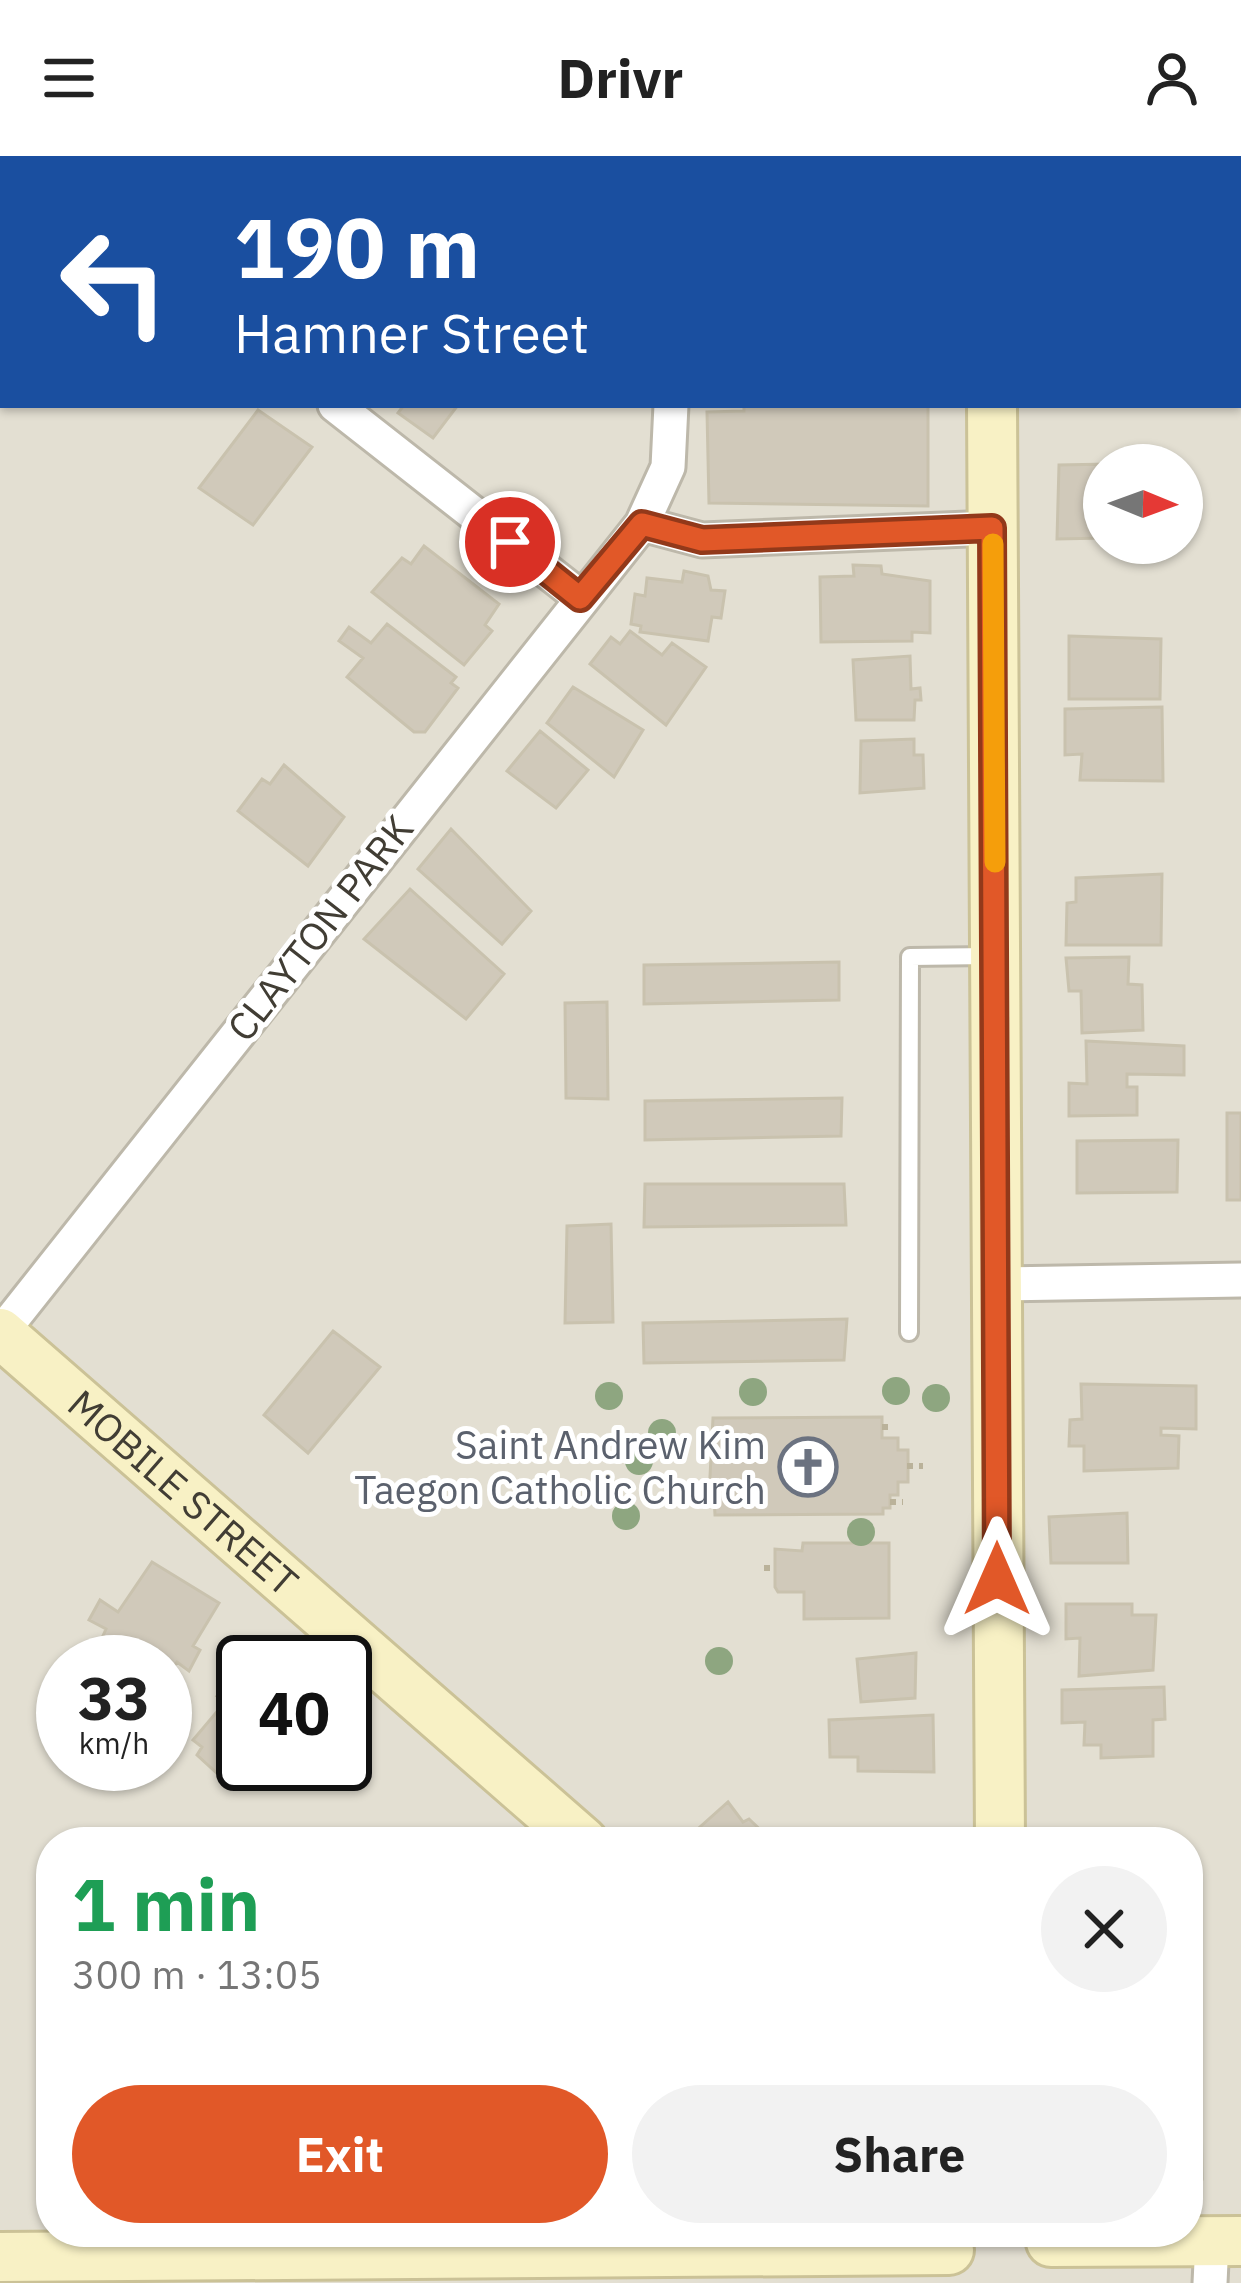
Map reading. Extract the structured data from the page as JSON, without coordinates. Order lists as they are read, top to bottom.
{
  "streets": {
    "street": ["CLAYTON PARK", "MOBILE STREET"]
  },
  "crossings": [
    ["CLAYTON PARK", "MOBILE STREET"]
  ],
  "places": {
    "church": ["Saint Andrew Kim Taegon Catholic Church"]
  },
  "north": "right",
  "page": {
    "header": "Drivr",
    "turn": ["190 m", "Hamner Street"],
    "speed": "33 km/h",
    "limit": "40",
    "heading": ["1 min", "300 m · 13:05"],
    "buttons": ["Exit", "Share"]
  }
}
